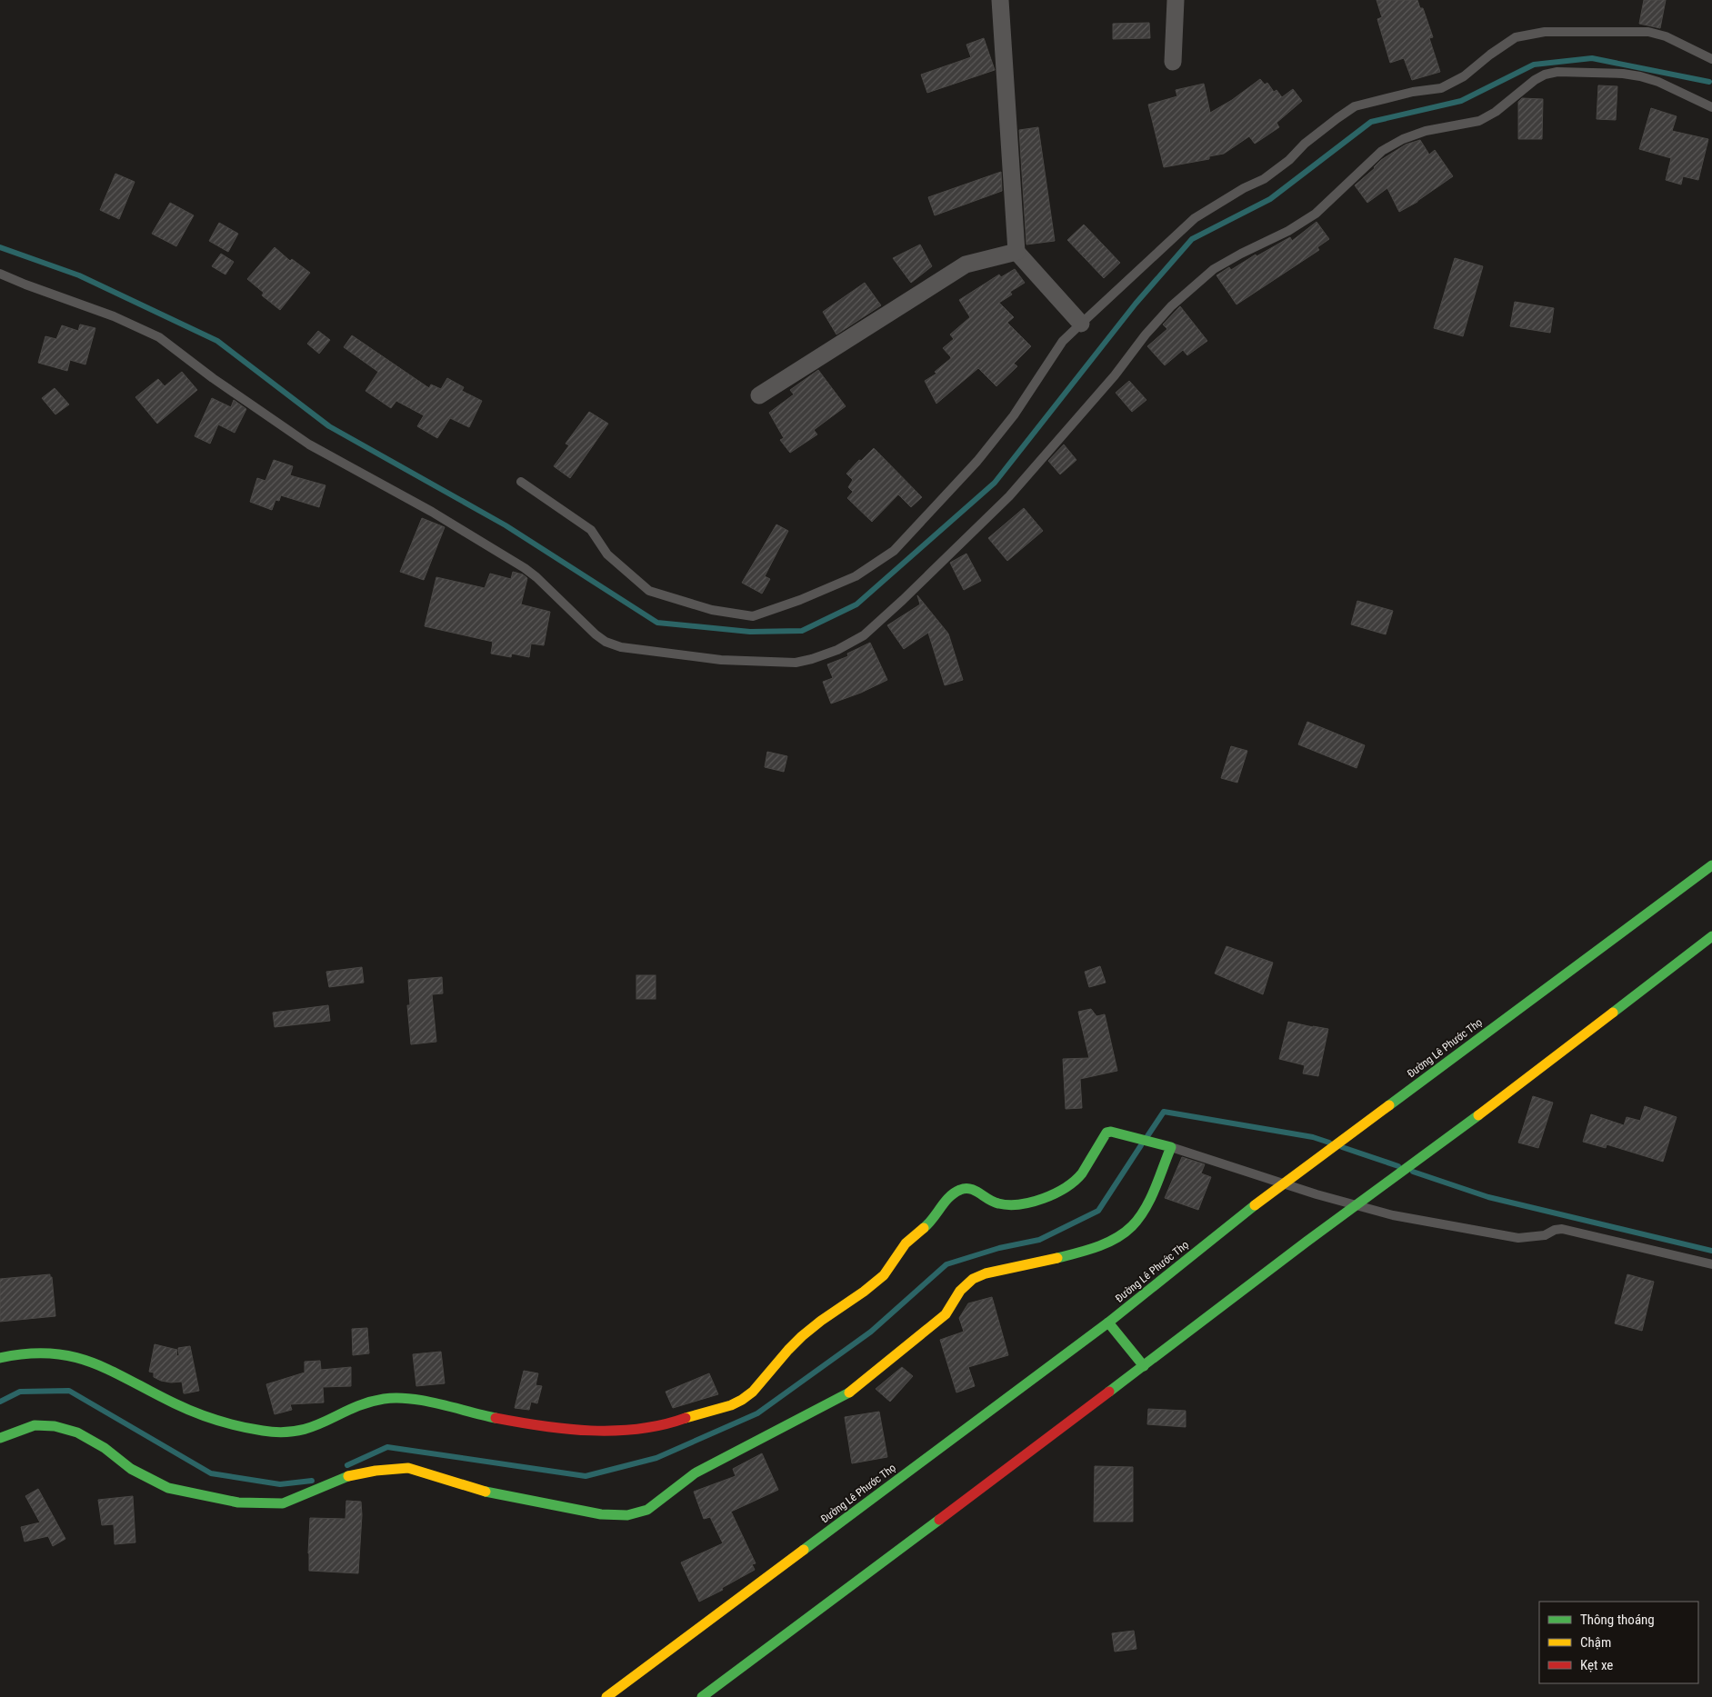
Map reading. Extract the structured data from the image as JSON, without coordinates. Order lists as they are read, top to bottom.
{
  "streets": {
    "street": ["Đường Lê Phước Thọ"]
  },
  "legend": ["Thông thoáng", "Chậm", "Kẹt xe"]
}
